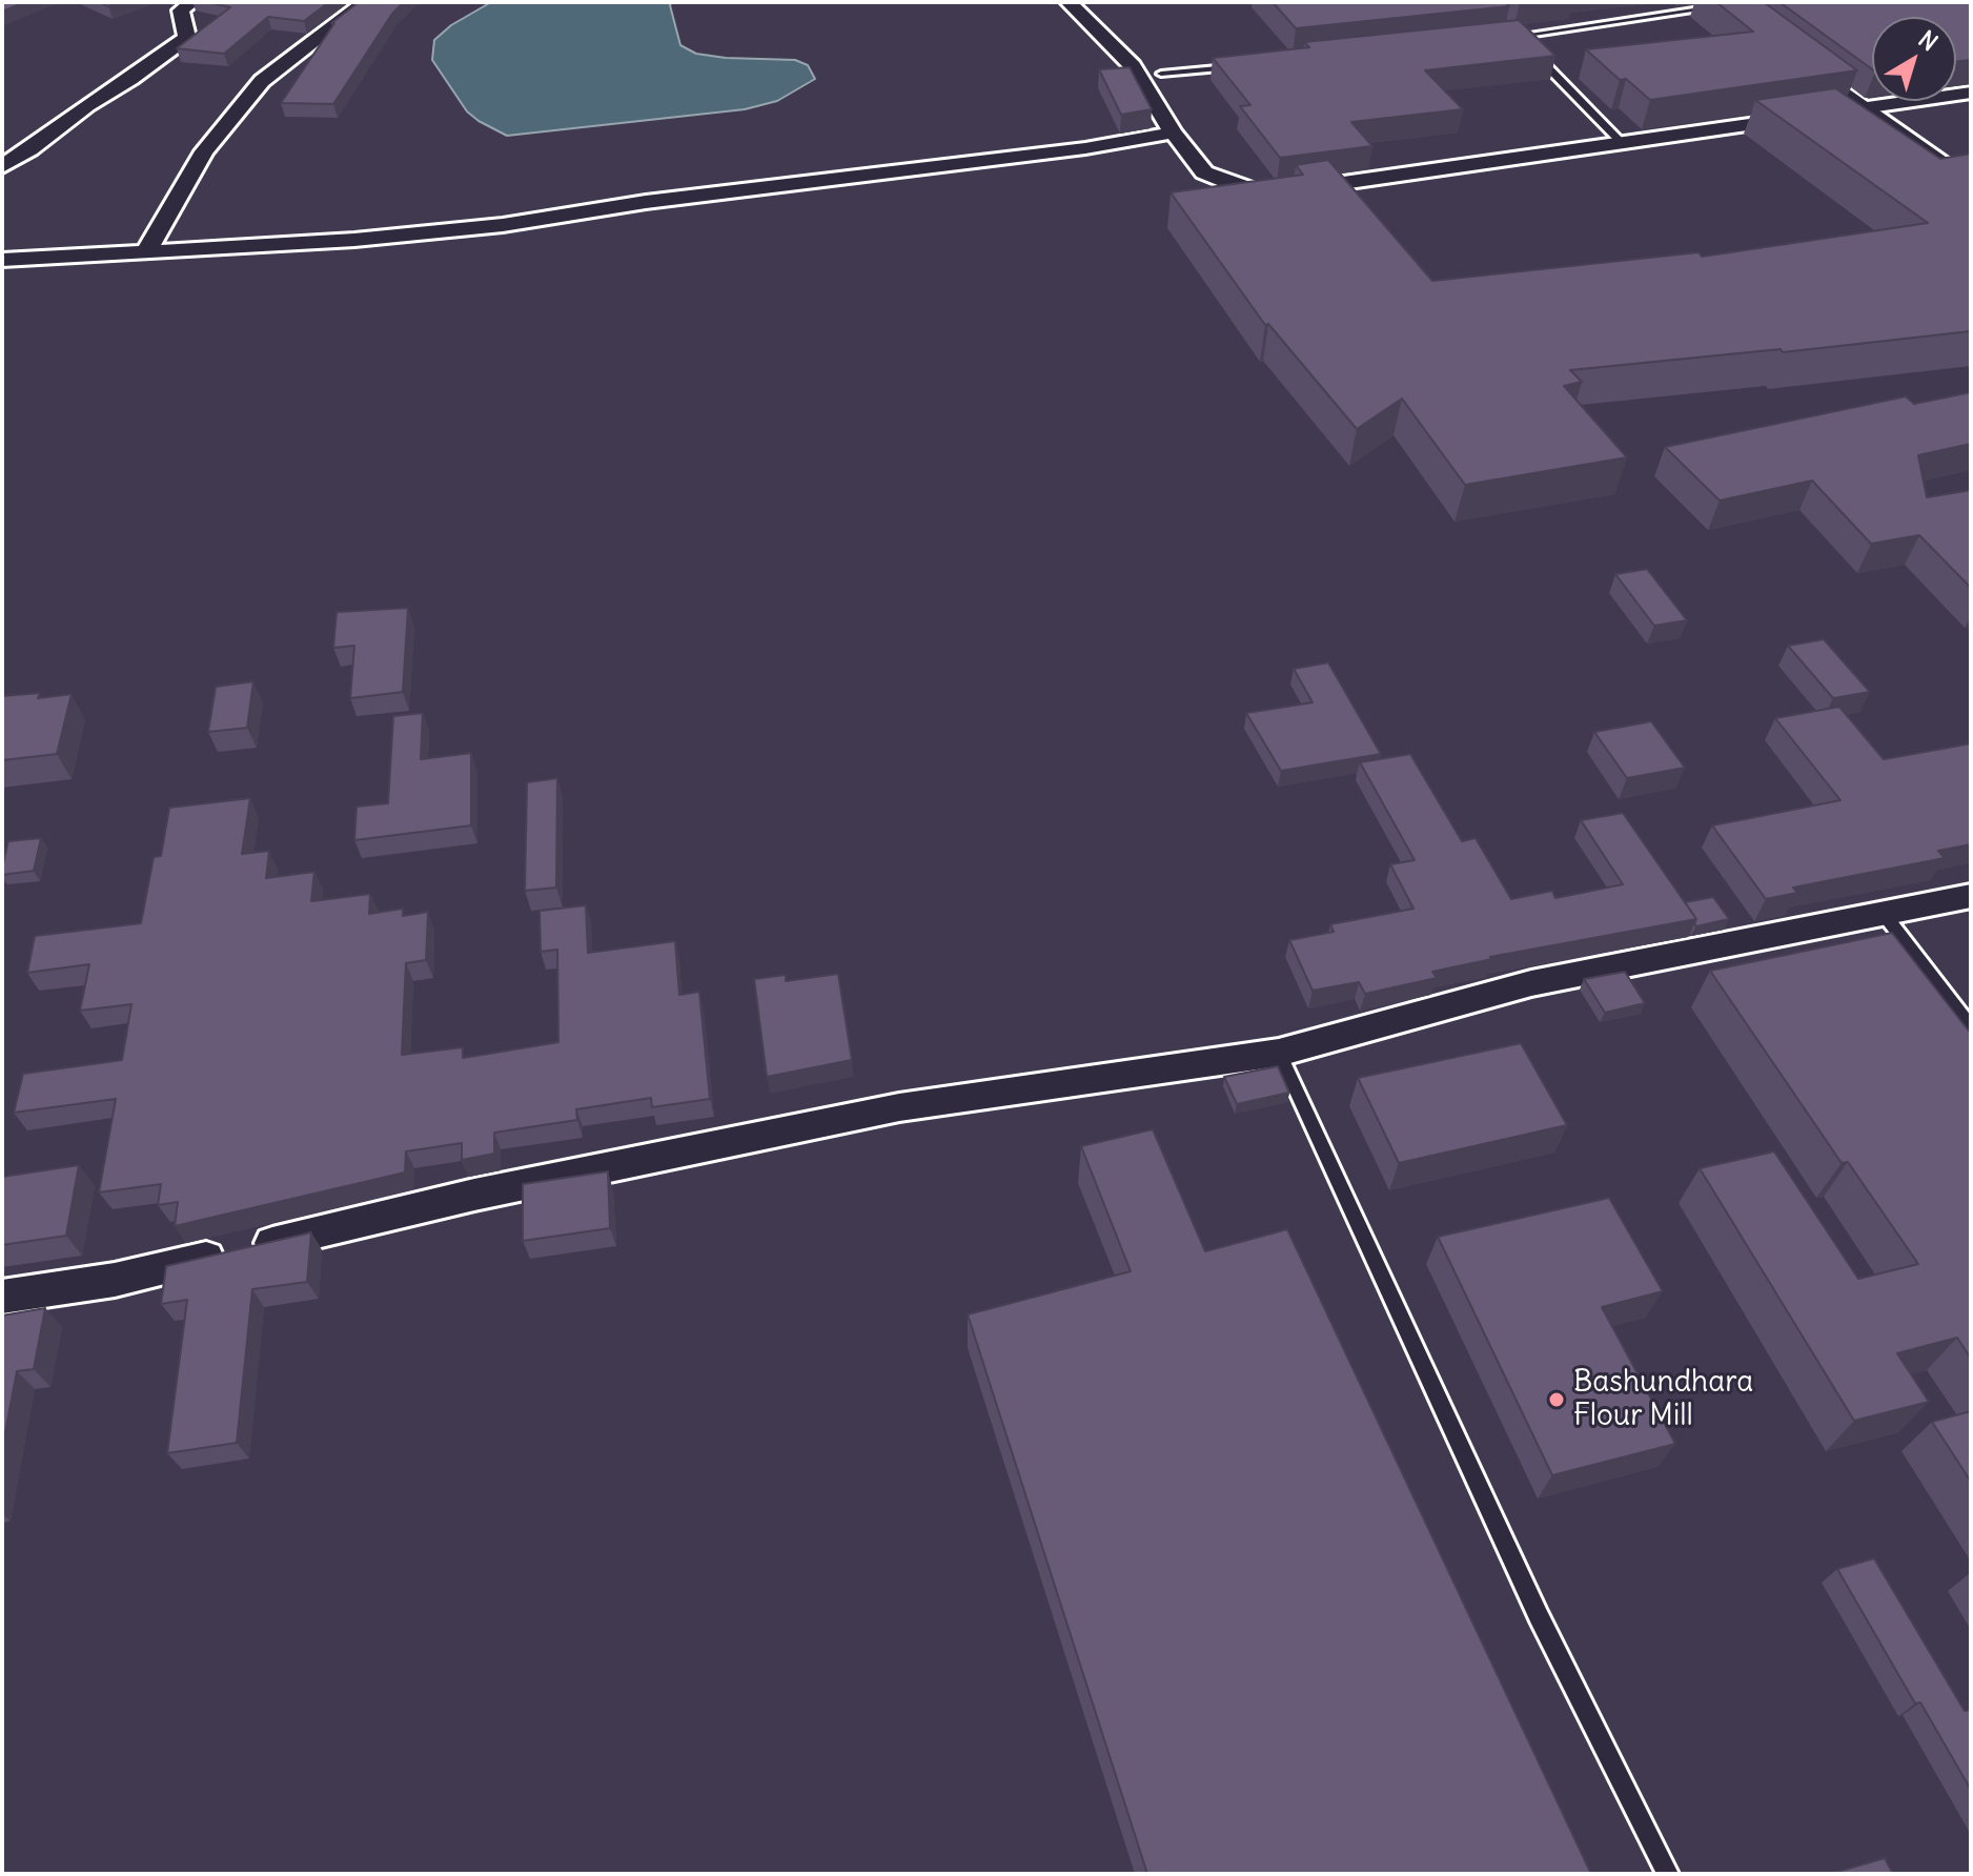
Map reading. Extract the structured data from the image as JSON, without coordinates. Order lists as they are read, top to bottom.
{
  "places": ["Bashundhara Flour Mill"],
  "north": "top right"
}
